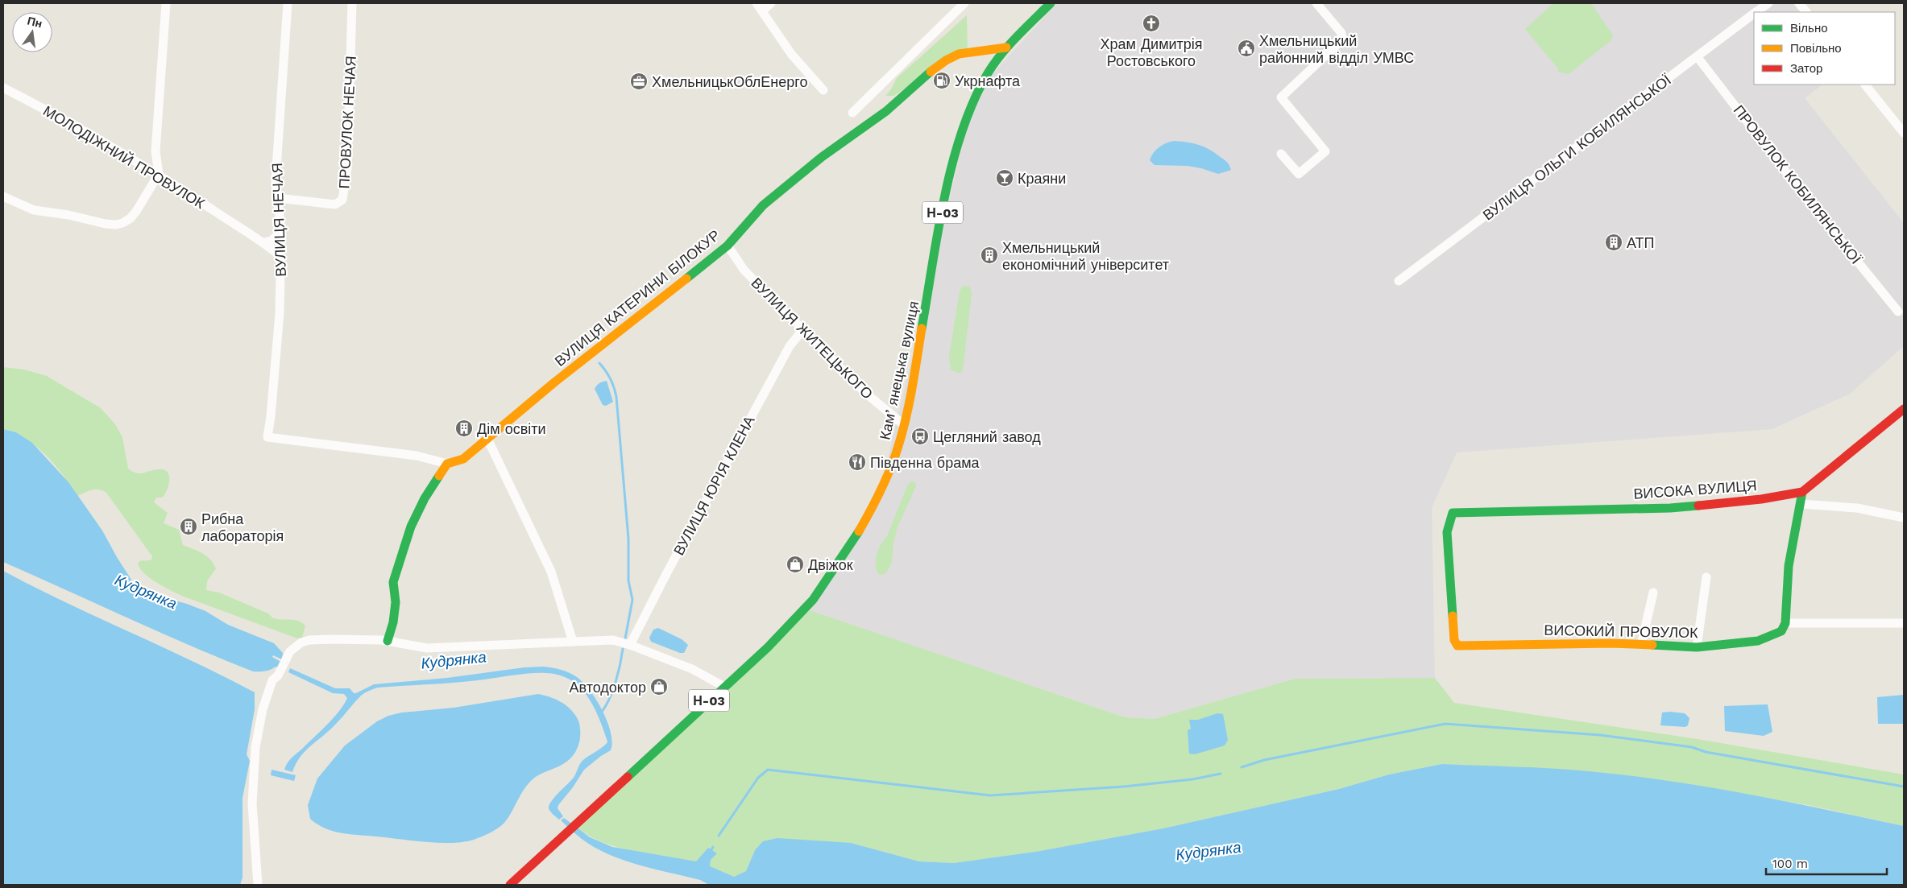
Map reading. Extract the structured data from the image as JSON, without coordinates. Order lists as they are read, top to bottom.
{
  "streets": {
    "street": [
      "ПРОВУЛОК НЕЧАЯ",
      "ВУЛИЦЯ ОЛЬГИ КОБИЛЯНСЬКОЇ",
      "МОЛОДІЖНИЙ ПРОВУЛОК",
      "ПРОВУЛОК КОБИЛЯНСЬКОЇ",
      "Н-03",
      "ВУЛИЦЯ НЕЧАЯ",
      "ВУЛИЦЯ КАТЕРИНИ БІЛОКУР",
      "ВУЛИЦЯ ЖИТЕЦЬКОГО",
      "Камʼянецька вулиця",
      "ВУЛИЦЯ ЮРІЯ КЛЕНА",
      "ВИСОКА ВУЛИЦЯ",
      "ВИСОКИЙ ПРОВУЛОК"
    ]
  },
  "crossings": [
    ["ПРОВУЛОК НЕЧАЯ", "ВУЛИЦЯ НЕЧАЯ"],
    ["ВУЛИЦЯ ОЛЬГИ КОБИЛЯНСЬКОЇ", "ПРОВУЛОК КОБИЛЯНСЬКОЇ"],
    ["МОЛОДІЖНИЙ ПРОВУЛОК", "ВУЛИЦЯ НЕЧАЯ"],
    ["ВУЛИЦЯ НЕЧАЯ", "ВУЛИЦЯ КАТЕРИНИ БІЛОКУР"],
    ["ВУЛИЦЯ КАТЕРИНИ БІЛОКУР", "ВУЛИЦЯ ЖИТЕЦЬКОГО"],
    ["ВУЛИЦЯ КАТЕРИНИ БІЛОКУР", "Камʼянецька вулиця"],
    ["ВУЛИЦЯ ЖИТЕЦЬКОГО", "Камʼянецька вулиця"],
    ["ВУЛИЦЯ ЖИТЕЦЬКОГО", "ВУЛИЦЯ ЮРІЯ КЛЕНА"],
    ["ВИСОКА ВУЛИЦЯ", "ВИСОКИЙ ПРОВУЛОК"]
  ],
  "water": ["Кудрянка"],
  "places": {
    "church": ["Храм Димитрія Ростовського"],
    "public building": ["Хмельницький районний відділ УМВС"],
    "fuel station": ["Укрнафта"],
    "office": ["ХмельницькОблЕнерго"],
    "bar": ["Краяни"],
    "building": [
      "АТП",
      "Хмельницький економічний університет",
      "Дім освіти",
      "Рибна лабораторія"
    ],
    "bus stop": ["Цегляний завод"],
    "restaurant": ["Південна брама"],
    "shop": ["Двіжок", "Автодоктор"]
  },
  "legend": ["Вільно", "Повільно", "Затор"],
  "scale_bar": "100 m",
  "north": "top"
}
